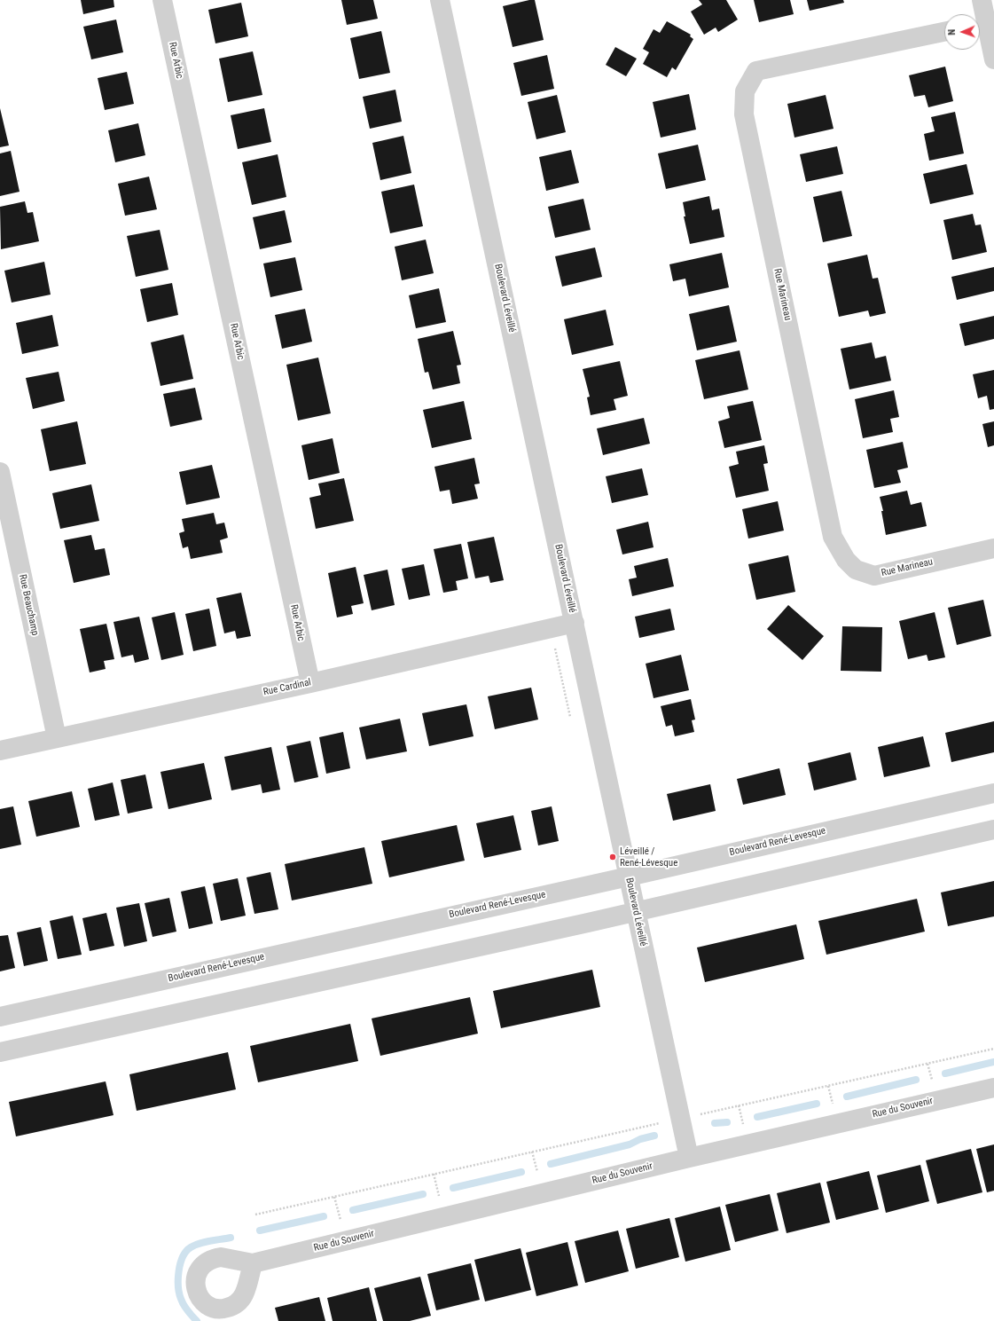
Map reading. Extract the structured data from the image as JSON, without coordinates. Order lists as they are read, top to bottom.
{
  "streets": {
    "street": [
      "Rue Arbic",
      "Rue Marineau",
      "Boulevard Léveillé",
      "Rue Beauchamp",
      "Rue Cardinal",
      "Boulevard René-Levesque",
      "Rue du Souvenir"
    ]
  },
  "crossings": [
    ["Rue Arbic", "Rue Cardinal"],
    ["Boulevard Léveillé", "Rue Cardinal"],
    ["Boulevard Léveillé", "Boulevard René-Levesque"],
    ["Boulevard Léveillé", "Rue du Souvenir"],
    ["Rue Beauchamp", "Rue Cardinal"]
  ],
  "places": ["Léveillé / René-Lévesque"],
  "north": "left"
}
